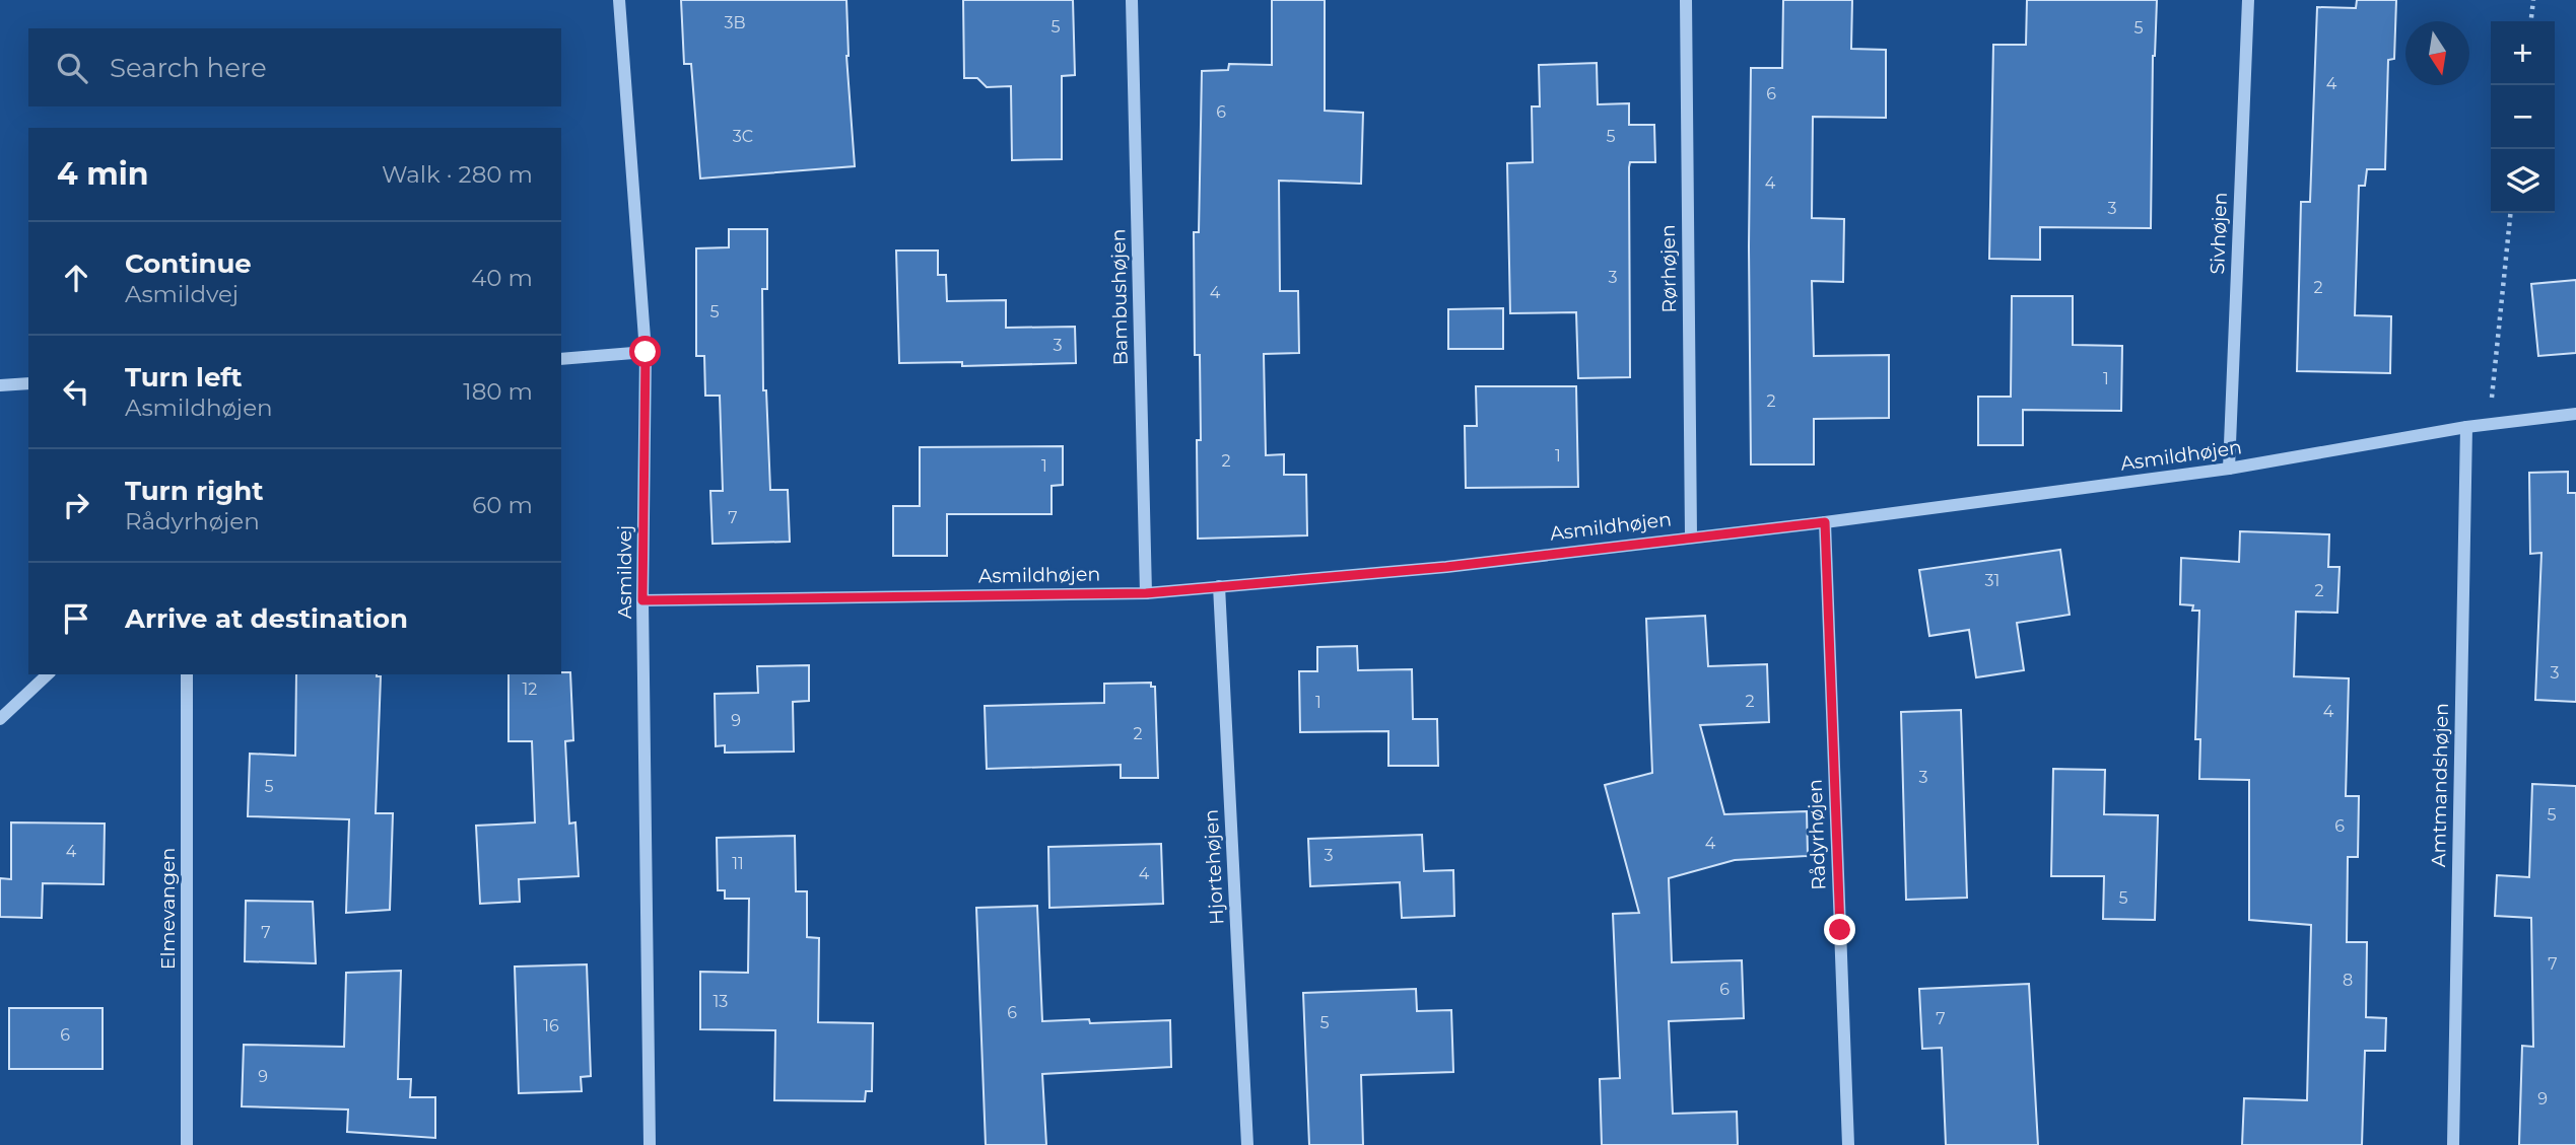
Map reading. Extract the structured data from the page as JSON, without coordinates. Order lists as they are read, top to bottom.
{
  "streets": {
    "street": [
      "Sivhøjen",
      "Rørhøjen",
      "Bambushøjen",
      "Asmildhøjen",
      "Asmildvej",
      "Amtmandshøjen",
      "Rådyrhøjen",
      "Hjortehøjen",
      "Elmevangen"
    ]
  },
  "crossings": [
    ["Sivhøjen", "Asmildhøjen"],
    ["Rørhøjen", "Asmildhøjen"],
    ["Bambushøjen", "Asmildhøjen"],
    ["Asmildhøjen", "Asmildvej"],
    ["Asmildhøjen", "Amtmandshøjen"],
    ["Asmildhøjen", "Rådyrhøjen"],
    ["Asmildhøjen", "Hjortehøjen"]
  ],
  "house_numbers": [
    "3B",
    "5",
    "5",
    "4",
    "6",
    "6",
    "3C",
    "5",
    "4",
    "3",
    "3",
    "2",
    "4",
    "5",
    "3",
    "1",
    "2",
    "1",
    "2",
    "1",
    "7",
    "31",
    "2",
    "3",
    "12",
    "2",
    "1",
    "4",
    "9",
    "2",
    "3",
    "5",
    "5",
    "6",
    "4",
    "4",
    "3",
    "11",
    "4",
    "5",
    "7",
    "7",
    "8",
    "6",
    "13",
    "6",
    "7",
    "5",
    "16",
    "6",
    "9",
    "9"
  ],
  "north": "bottom",
  "page": {
    "map_buttons": ["+", "−"],
    "search": "Search here",
    "heading": ["4 min", "Walk · 280 m"],
    "list": [
      ["Continue", "Asmildvej", "40 m"],
      ["Turn left", "Asmildhøjen", "180 m"],
      ["Turn right", "Rådyrhøjen", "60 m"],
      "Arrive at destination"
    ]
  }
}
